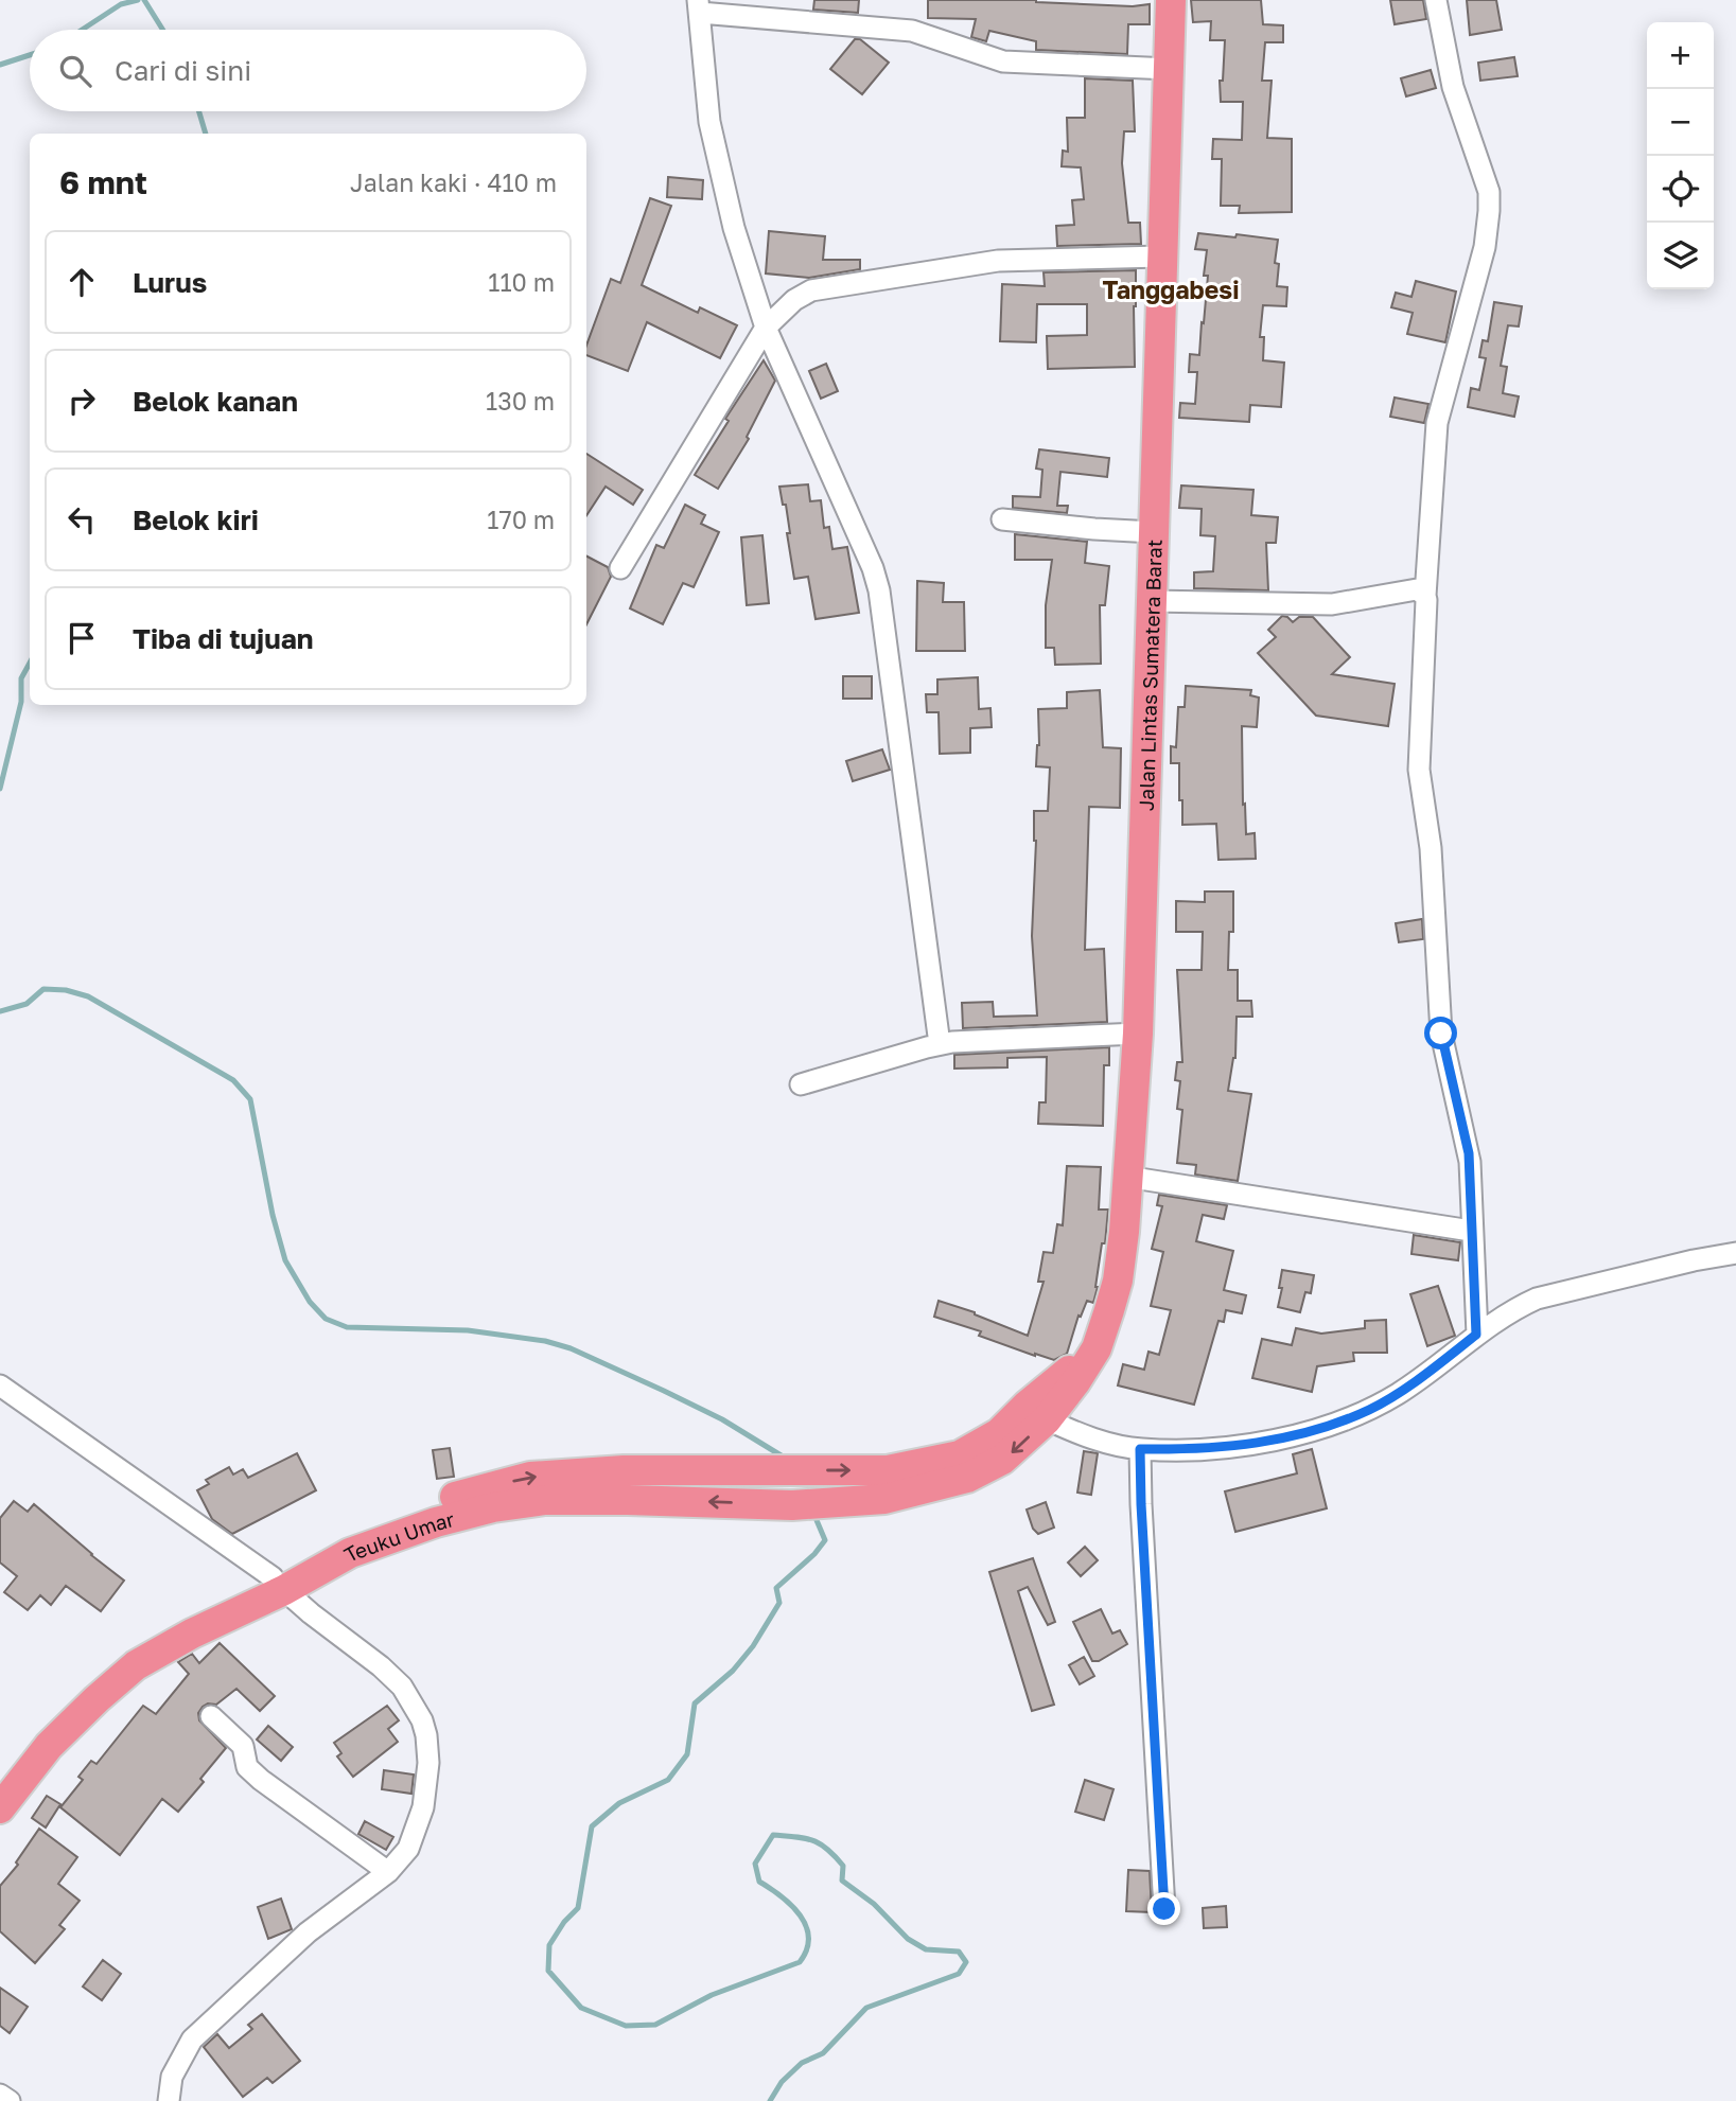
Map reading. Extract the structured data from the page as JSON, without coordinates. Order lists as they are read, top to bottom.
{
  "streets": {
    "highway": ["Jalan Lintas Sumatera Barat", "Teuku Umar"]
  },
  "crossings": [
    ["Jalan Lintas Sumatera Barat", "Teuku Umar"]
  ],
  "districts": ["Tanggabesi"],
  "page": {
    "map_buttons": ["+", "−"],
    "search": "Cari di sini",
    "heading": ["6 mnt", "Jalan kaki · 410 m"],
    "list": [
      ["Lurus", "110 m"],
      ["Belok kanan", "130 m"],
      ["Belok kiri", "170 m"],
      "Tiba di tujuan"
    ]
  }
}
